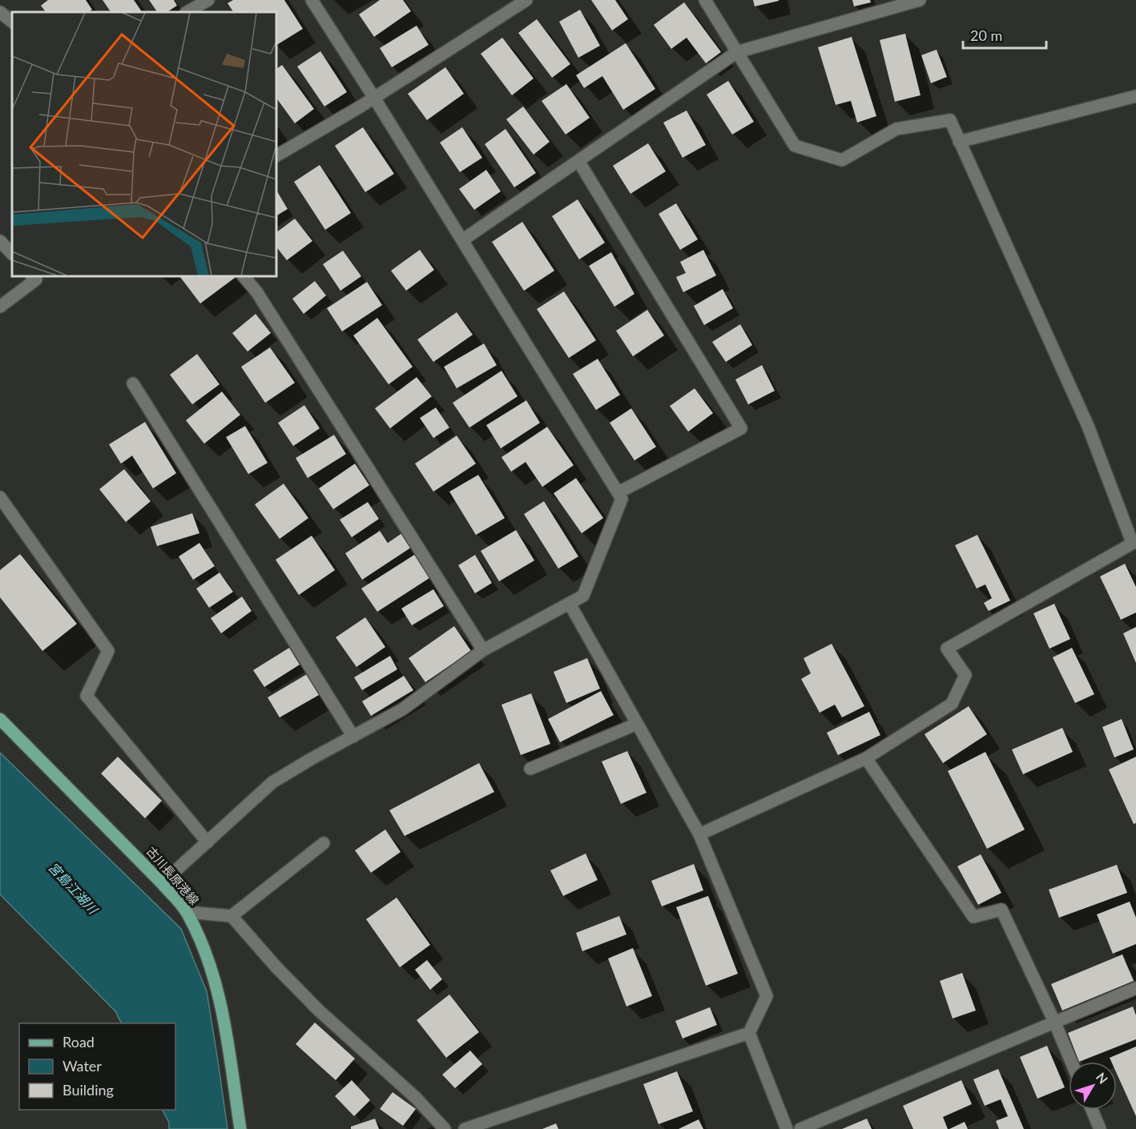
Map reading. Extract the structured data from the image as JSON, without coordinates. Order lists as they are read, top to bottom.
{
  "streets": {
    "main road": ["古川長原港線"]
  },
  "water": ["宮島江湖川"],
  "legend": ["Road", "Water", "Building"],
  "scale_bar": "20 m",
  "north": "top right"
}
